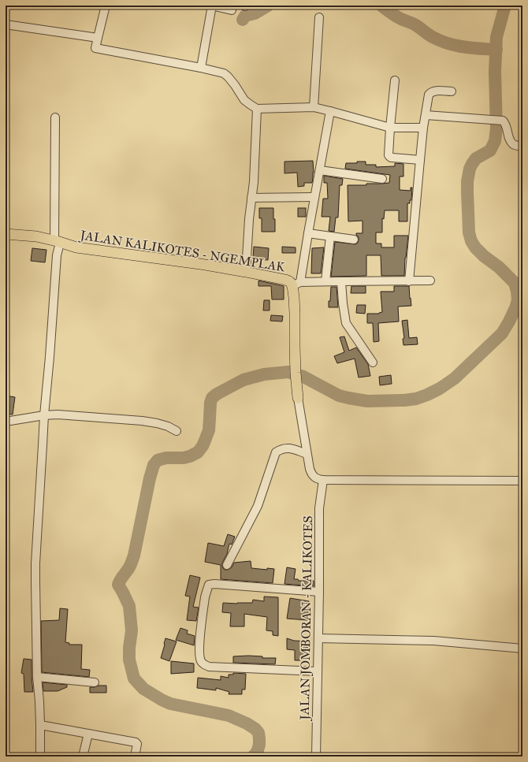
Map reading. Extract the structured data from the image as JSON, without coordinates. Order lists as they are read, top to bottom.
{
  "streets": {
    "main road": ["JALAN KALIKOTES - NGEMPLAK"],
    "street": ["JALAN JOMBORAN - KALIKOTES"]
  },
  "crossings": [
    ["JALAN KALIKOTES - NGEMPLAK", "JALAN JOMBORAN - KALIKOTES"]
  ]
}
